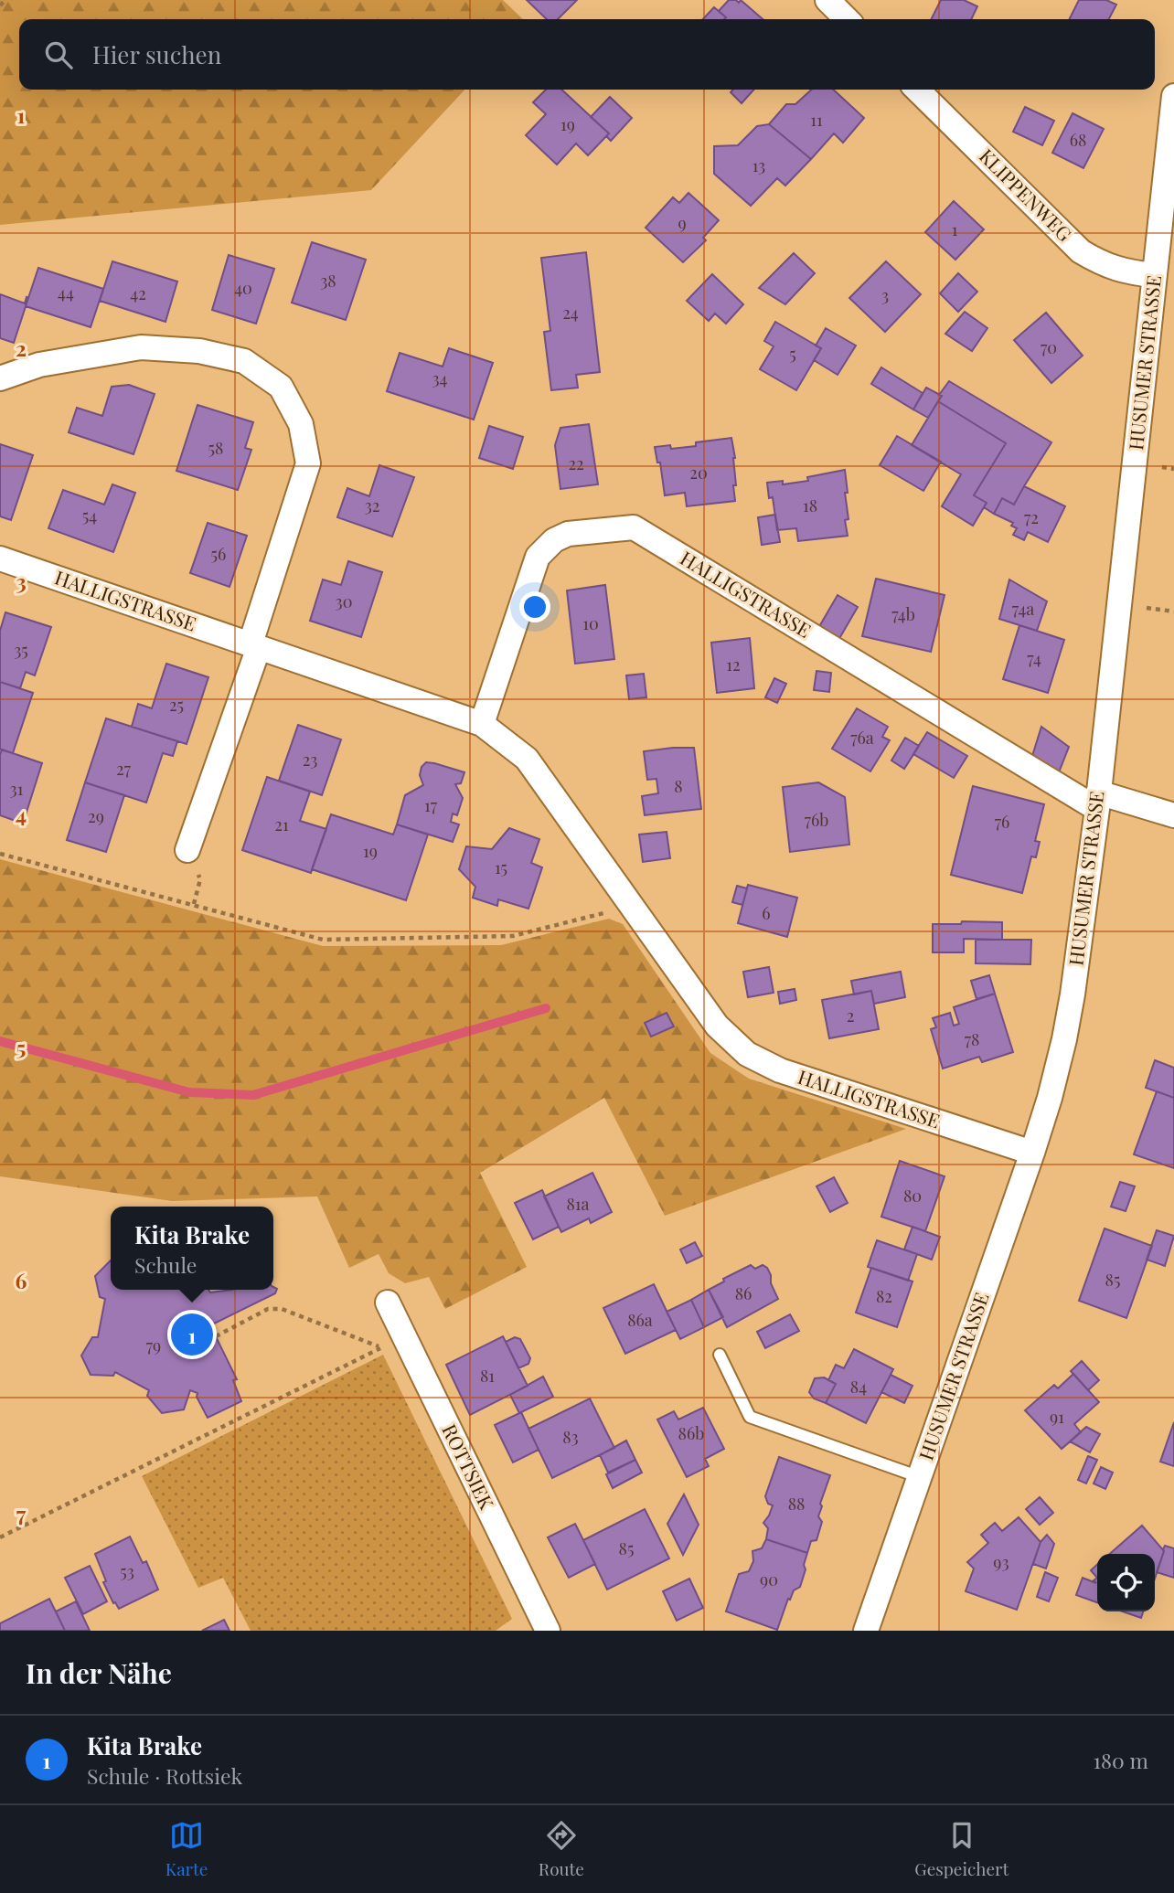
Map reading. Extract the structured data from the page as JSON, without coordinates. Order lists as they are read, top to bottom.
{
  "streets": {
    "street": [
      "KLIPPENWEG",
      "HUSUMER STRASSE",
      "HALLIGSTRASSE",
      "ROTTSIEK"
    ]
  },
  "crossings": [
    ["KLIPPENWEG", "HUSUMER STRASSE"],
    ["HUSUMER STRASSE", "HALLIGSTRASSE"]
  ],
  "house_numbers": [
    "11",
    "19",
    "68",
    "13",
    "9",
    "1",
    "38",
    "40",
    "44",
    "42",
    "3",
    "24",
    "70",
    "5",
    "34",
    "58",
    "22",
    "20",
    "32",
    "18",
    "54",
    "72",
    "56",
    "30",
    "74a",
    "74b",
    "10",
    "35",
    "74",
    "12",
    "25",
    "76a",
    "23",
    "27",
    "8",
    "31",
    "17",
    "29",
    "76b",
    "76",
    "21",
    "19",
    "15",
    "6",
    "2",
    "78",
    "80",
    "81a",
    "85",
    "86",
    "82",
    "86a",
    "79",
    "81",
    "84",
    "91",
    "86b",
    "83",
    "88",
    "85",
    "93",
    "53",
    "90"
  ],
  "page": {
    "search": "Hier suchen",
    "popup": ["Kita Brake", "Schule"],
    "pins": "1",
    "heading": "In der Nähe",
    "list": [
      {
        "mark": "1",
        "name": "Kita Brake",
        "note": "Schule · Rottsiek",
        "value": "180 m"
      }
    ],
    "nav": ["Karte", "Route", "Gespeichert"]
  },
  "grid": {
    "rows": [
      "1",
      "2",
      "3",
      "4",
      "5",
      "6",
      "7"
    ]
  }
}
